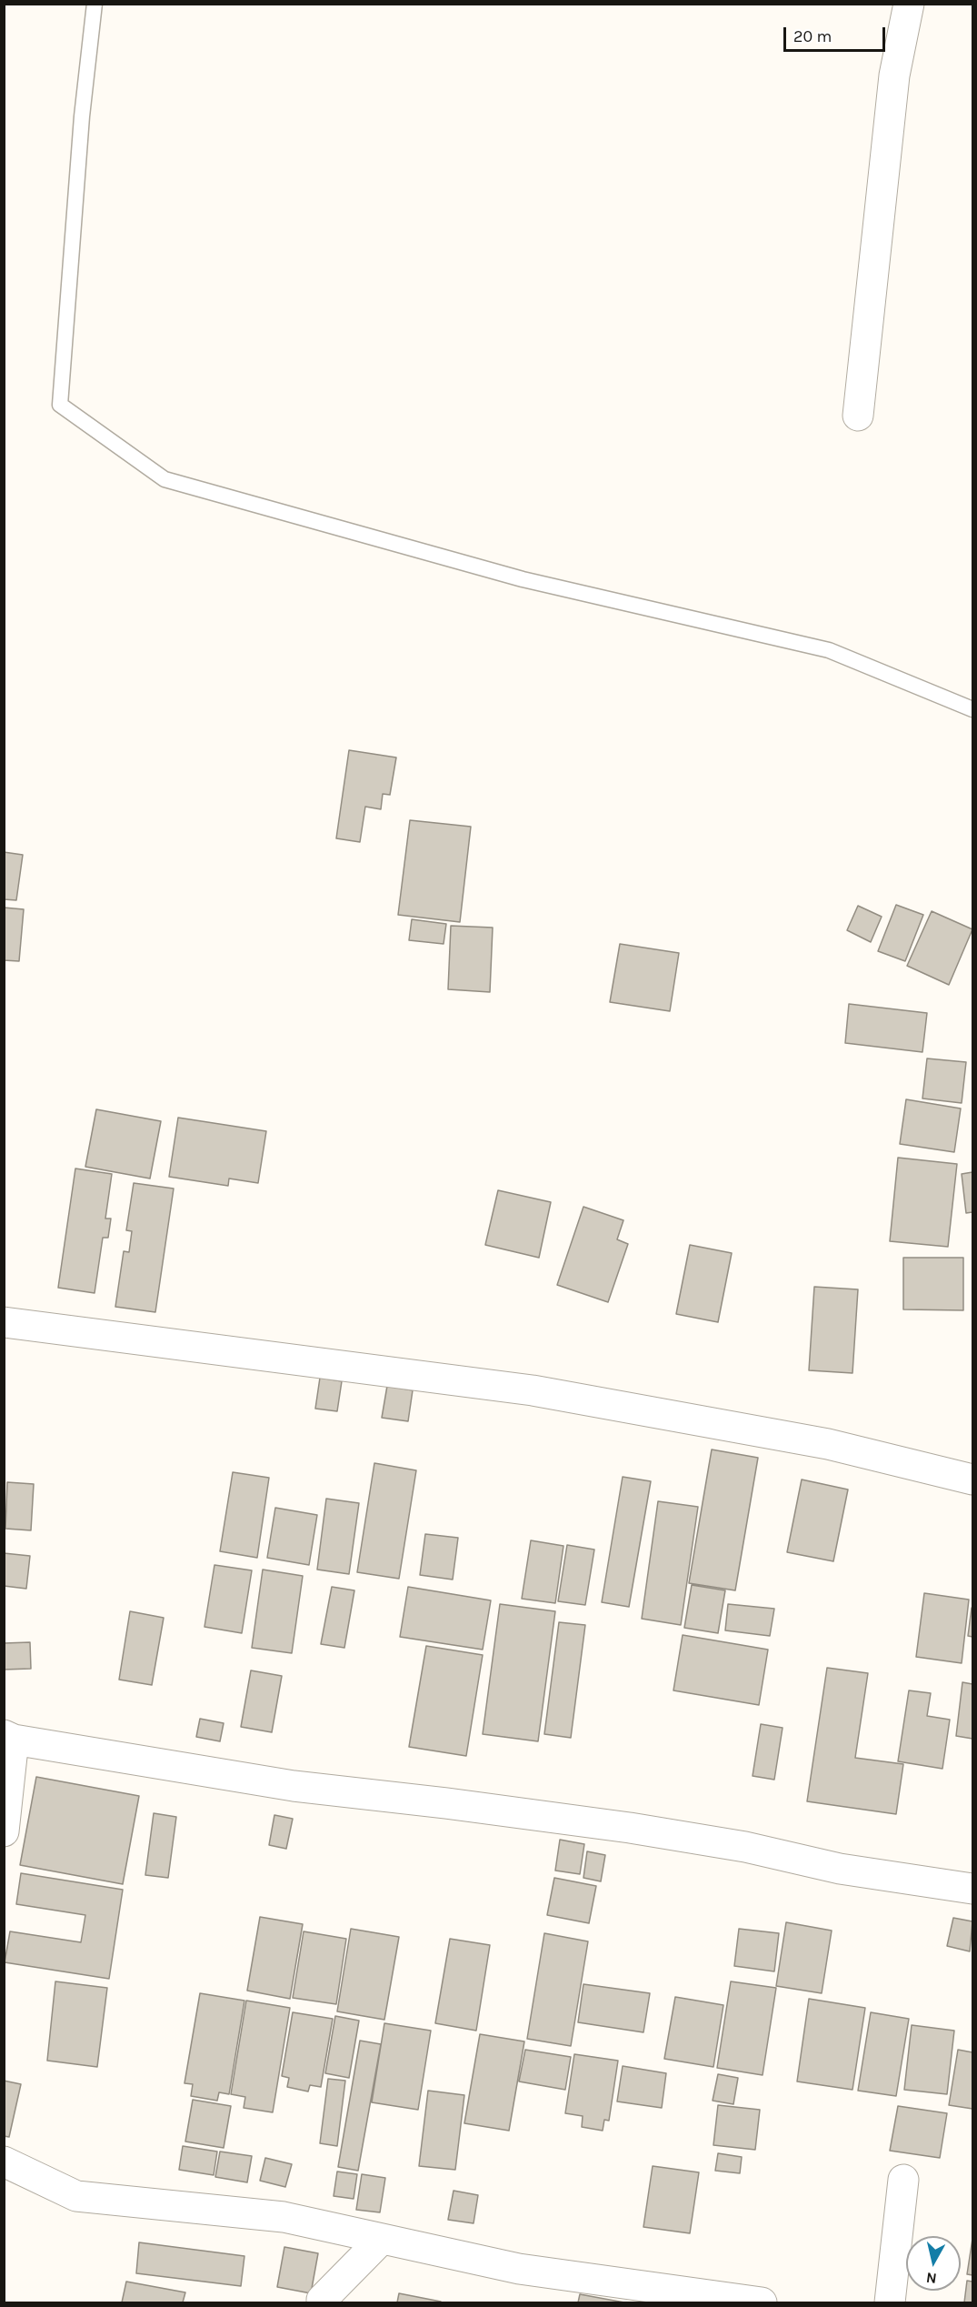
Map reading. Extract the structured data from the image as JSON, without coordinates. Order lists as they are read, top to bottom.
{
  "scale_bar": "20 m",
  "north": "bottom"
}
